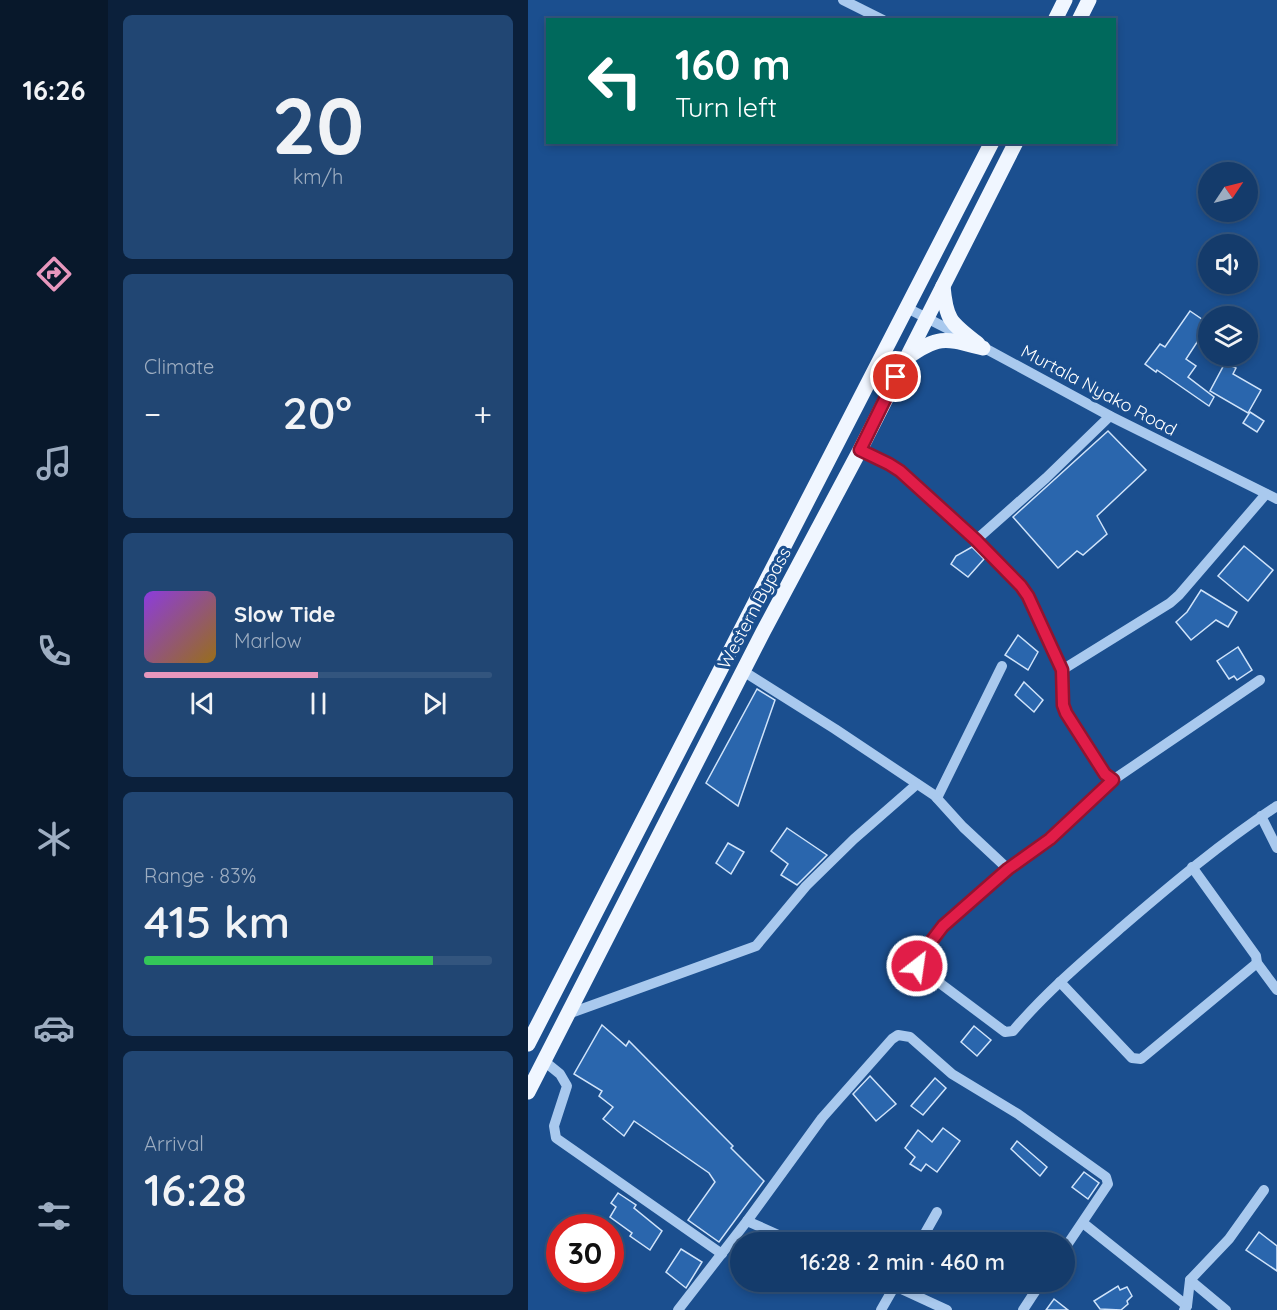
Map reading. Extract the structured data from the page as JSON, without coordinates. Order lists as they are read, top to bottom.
{
  "streets": {
    "main road": ["Western Bypass"],
    "street": ["Murtala Nyako Road"]
  },
  "crossings": [
    ["Murtala Nyako Road", "Western Bypass"]
  ],
  "north": "top right",
  "page": {
    "tabs": "16:26",
    "tile": [
      ["20", "km/h"],
      "Climate",
      ["Range · 83%", "415 km"],
      ["Arrival", "16:28"]
    ],
    "turn": ["160 m", "Turn left"],
    "heat": ["−", "20°", "+"],
    "song": ["Slow Tide", "Marlow"],
    "limit": "30",
    "trip": "16:28 · 2 min · 460 m"
  }
}
